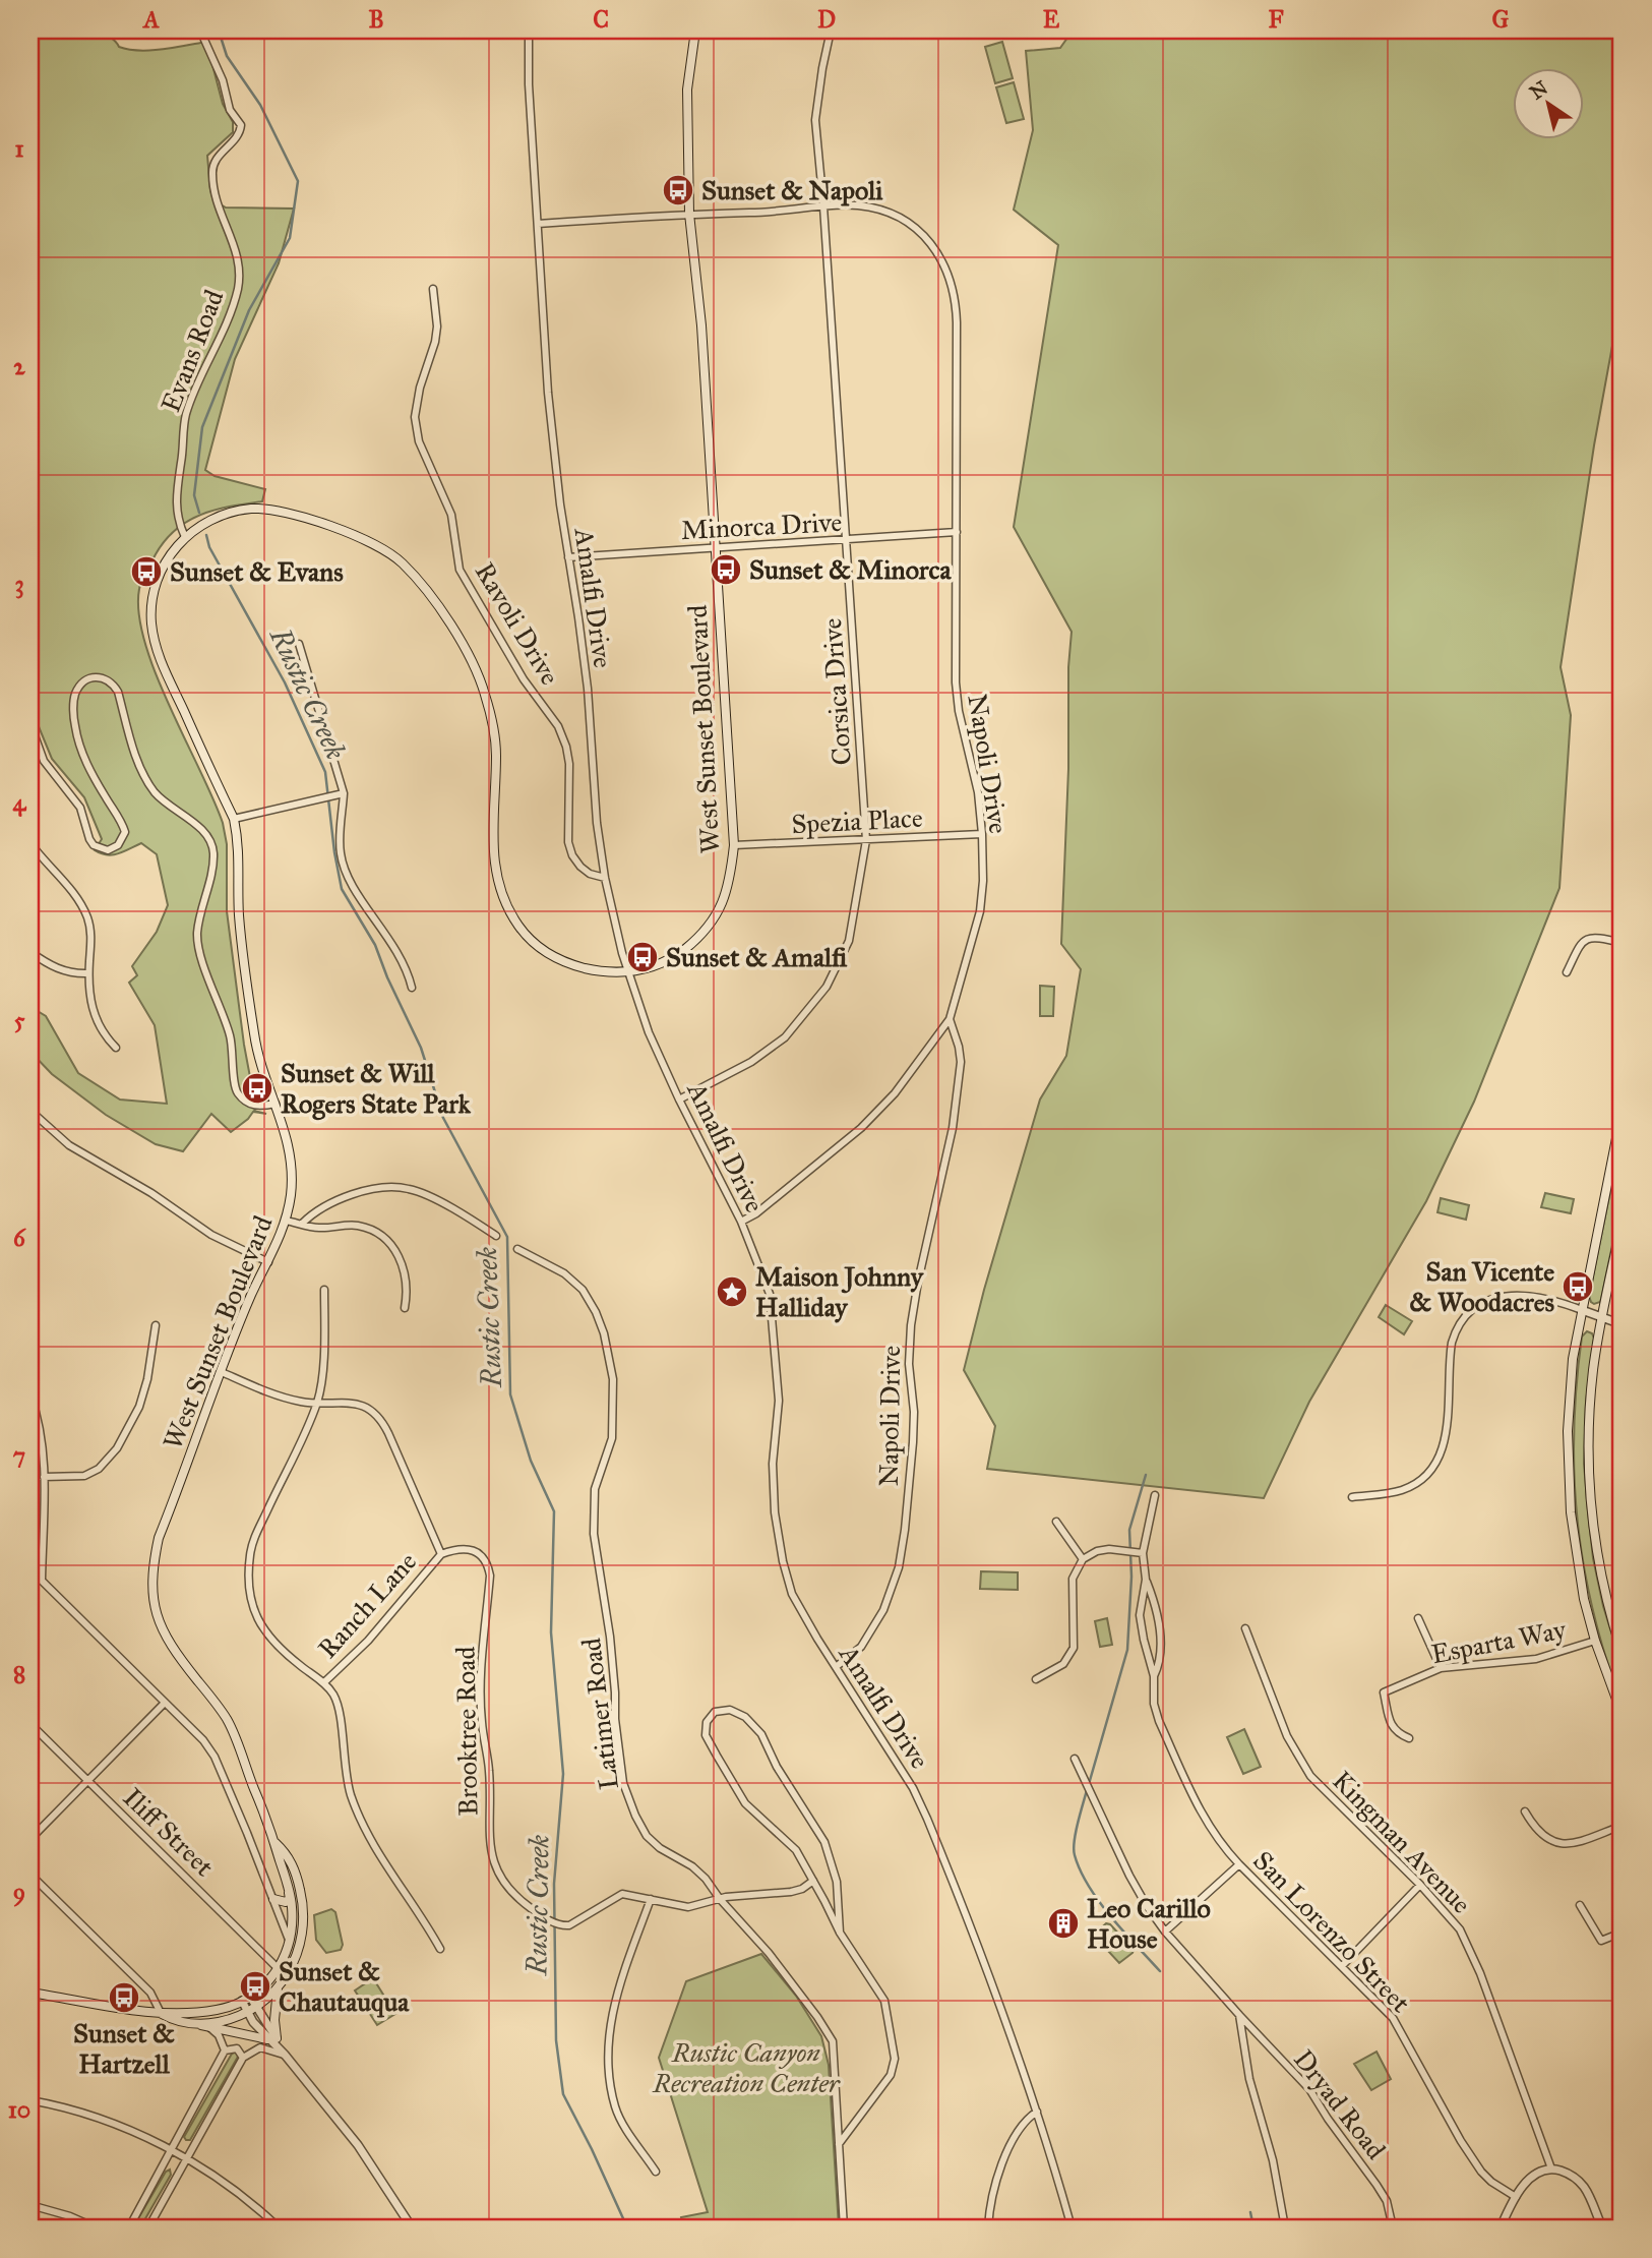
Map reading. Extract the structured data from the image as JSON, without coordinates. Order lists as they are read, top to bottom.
{
  "streets": {
    "main road": ["West Sunset Boulevard"],
    "street": [
      "Evans Road",
      "Minorca Drive",
      "Amalfi Drive",
      "Ravoli Drive",
      "Corsica Drive",
      "Napoli Drive",
      "Spezia Place",
      "Ranch Lane",
      "Esparta Way",
      "Latimer Road",
      "Brooktree Road",
      "Iliff Street",
      "Kingman Avenue",
      "San Lorenzo Street",
      "Dryad Road"
    ]
  },
  "crossings": [
    ["Evans Road", "West Sunset Boulevard"],
    ["Minorca Drive", "Amalfi Drive"],
    ["Minorca Drive", "Corsica Drive"],
    ["Minorca Drive", "West Sunset Boulevard"],
    ["Minorca Drive", "Napoli Drive"],
    ["Amalfi Drive", "Ravoli Drive"],
    ["Amalfi Drive", "Corsica Drive"],
    ["Amalfi Drive", "West Sunset Boulevard"],
    ["Amalfi Drive", "Napoli Drive"],
    ["Corsica Drive", "Napoli Drive"],
    ["Corsica Drive", "Spezia Place"],
    ["West Sunset Boulevard", "Napoli Drive"],
    ["West Sunset Boulevard", "Spezia Place"],
    ["West Sunset Boulevard", "Iliff Street"],
    ["Napoli Drive", "Spezia Place"],
    ["Ranch Lane", "Brooktree Road"],
    ["Latimer Road", "Brooktree Road"]
  ],
  "water": ["Rustic Creek"],
  "parks": ["Rustic Canyon Recreation Center"],
  "places": {
    "bus stop": [
      "Sunset & Napoli",
      "Sunset & Minorca",
      "Sunset & Evans",
      "Sunset & Amalfi",
      "Sunset & Will Rogers State Park",
      "San Vicente & Woodacres",
      "Sunset & Chautauqua",
      "Sunset & Hartzell"
    ],
    "place": ["Maison Johnny Halliday"],
    "building": ["Leo Carillo House"]
  },
  "north": "top left",
  "grid": {
    "columns": [
      "A",
      "B",
      "C",
      "D",
      "E",
      "F",
      "G"
    ],
    "rows": [
      "1",
      "2",
      "3",
      "4",
      "5",
      "6",
      "7",
      "8",
      "9",
      "10"
    ]
  }
}
